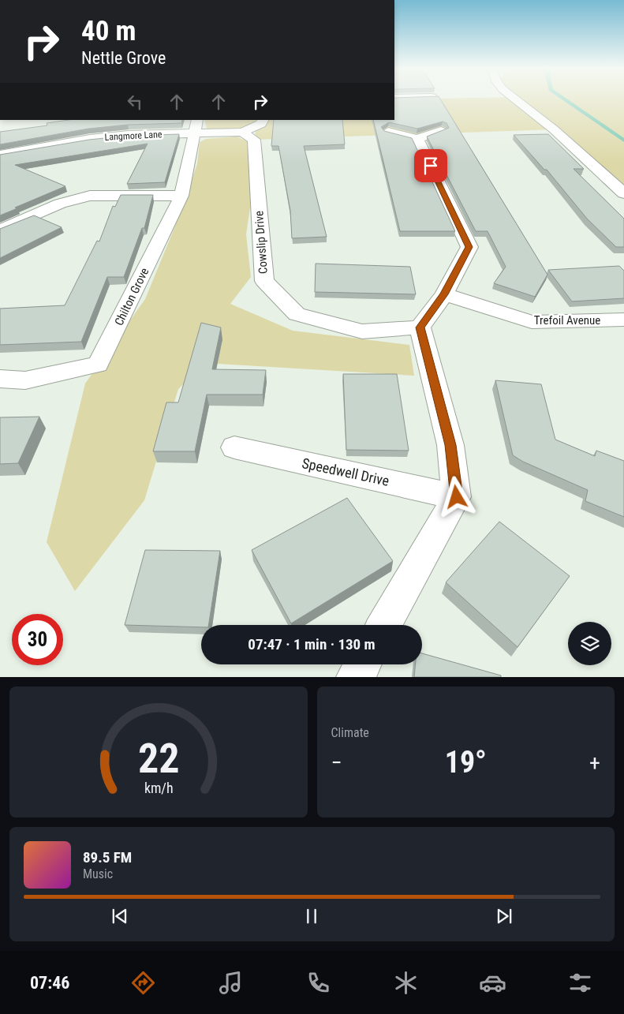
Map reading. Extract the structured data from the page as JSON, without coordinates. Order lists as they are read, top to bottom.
{
  "streets": {
    "street": [
      "Langmore Lane",
      "Cowslip Drive",
      "Chilton Grove",
      "Trefoil Avenue",
      "Speedwell Drive"
    ]
  },
  "crossings": [
    ["Langmore Lane", "Cowslip Drive"],
    ["Langmore Lane", "Chilton Grove"]
  ],
  "page": {
    "turn": ["40 m", "Nettle Grove"],
    "limit": "30",
    "trip": "07:47 · 1 min · 130 m",
    "tile": "Climate",
    "heat": ["−", "19°", "+"],
    "song": ["89.5 FM", "Music"],
    "tabs": "07:46",
    "gauge": ["22", "km/h"]
  }
}
